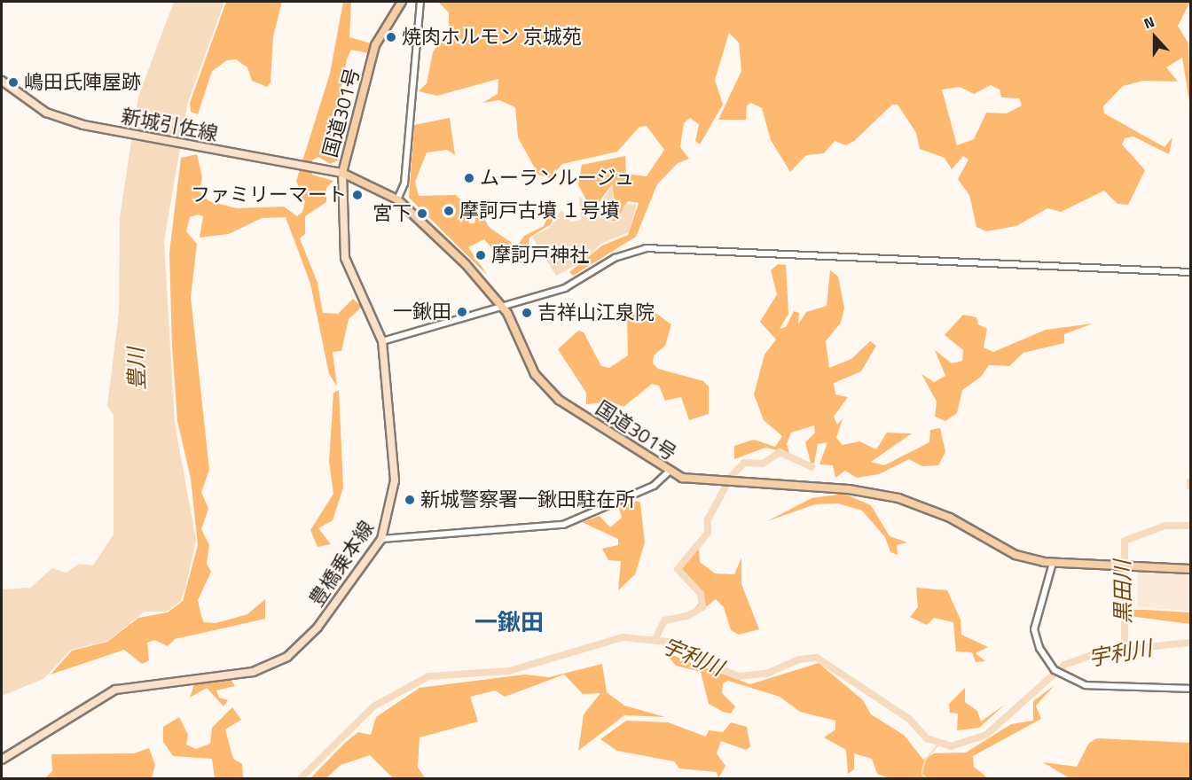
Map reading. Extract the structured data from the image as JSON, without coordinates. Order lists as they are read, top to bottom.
{
  "streets": {
    "highway": ["国道301号"],
    "main road": ["新城引佐線", "豊橋乗本線"]
  },
  "crossings": [
    ["国道301号", "新城引佐線"],
    ["国道301号", "豊橋乗本線"],
    ["新城引佐線", "豊橋乗本線"]
  ],
  "districts": ["一鍬田"],
  "water": ["豊川", "黒田川", "宇利川"],
  "places": [
    "焼肉ホルモン 京城苑",
    "嶋田氏陣屋跡",
    "ムーランルージュ",
    "ファミリーマート",
    "摩訶戸古墳 １号墳",
    "宮下",
    "摩訶戸神社",
    "一鍬田",
    "吉祥山江泉院",
    "新城警察署一鍬田駐在所"
  ],
  "north": "top"
}
